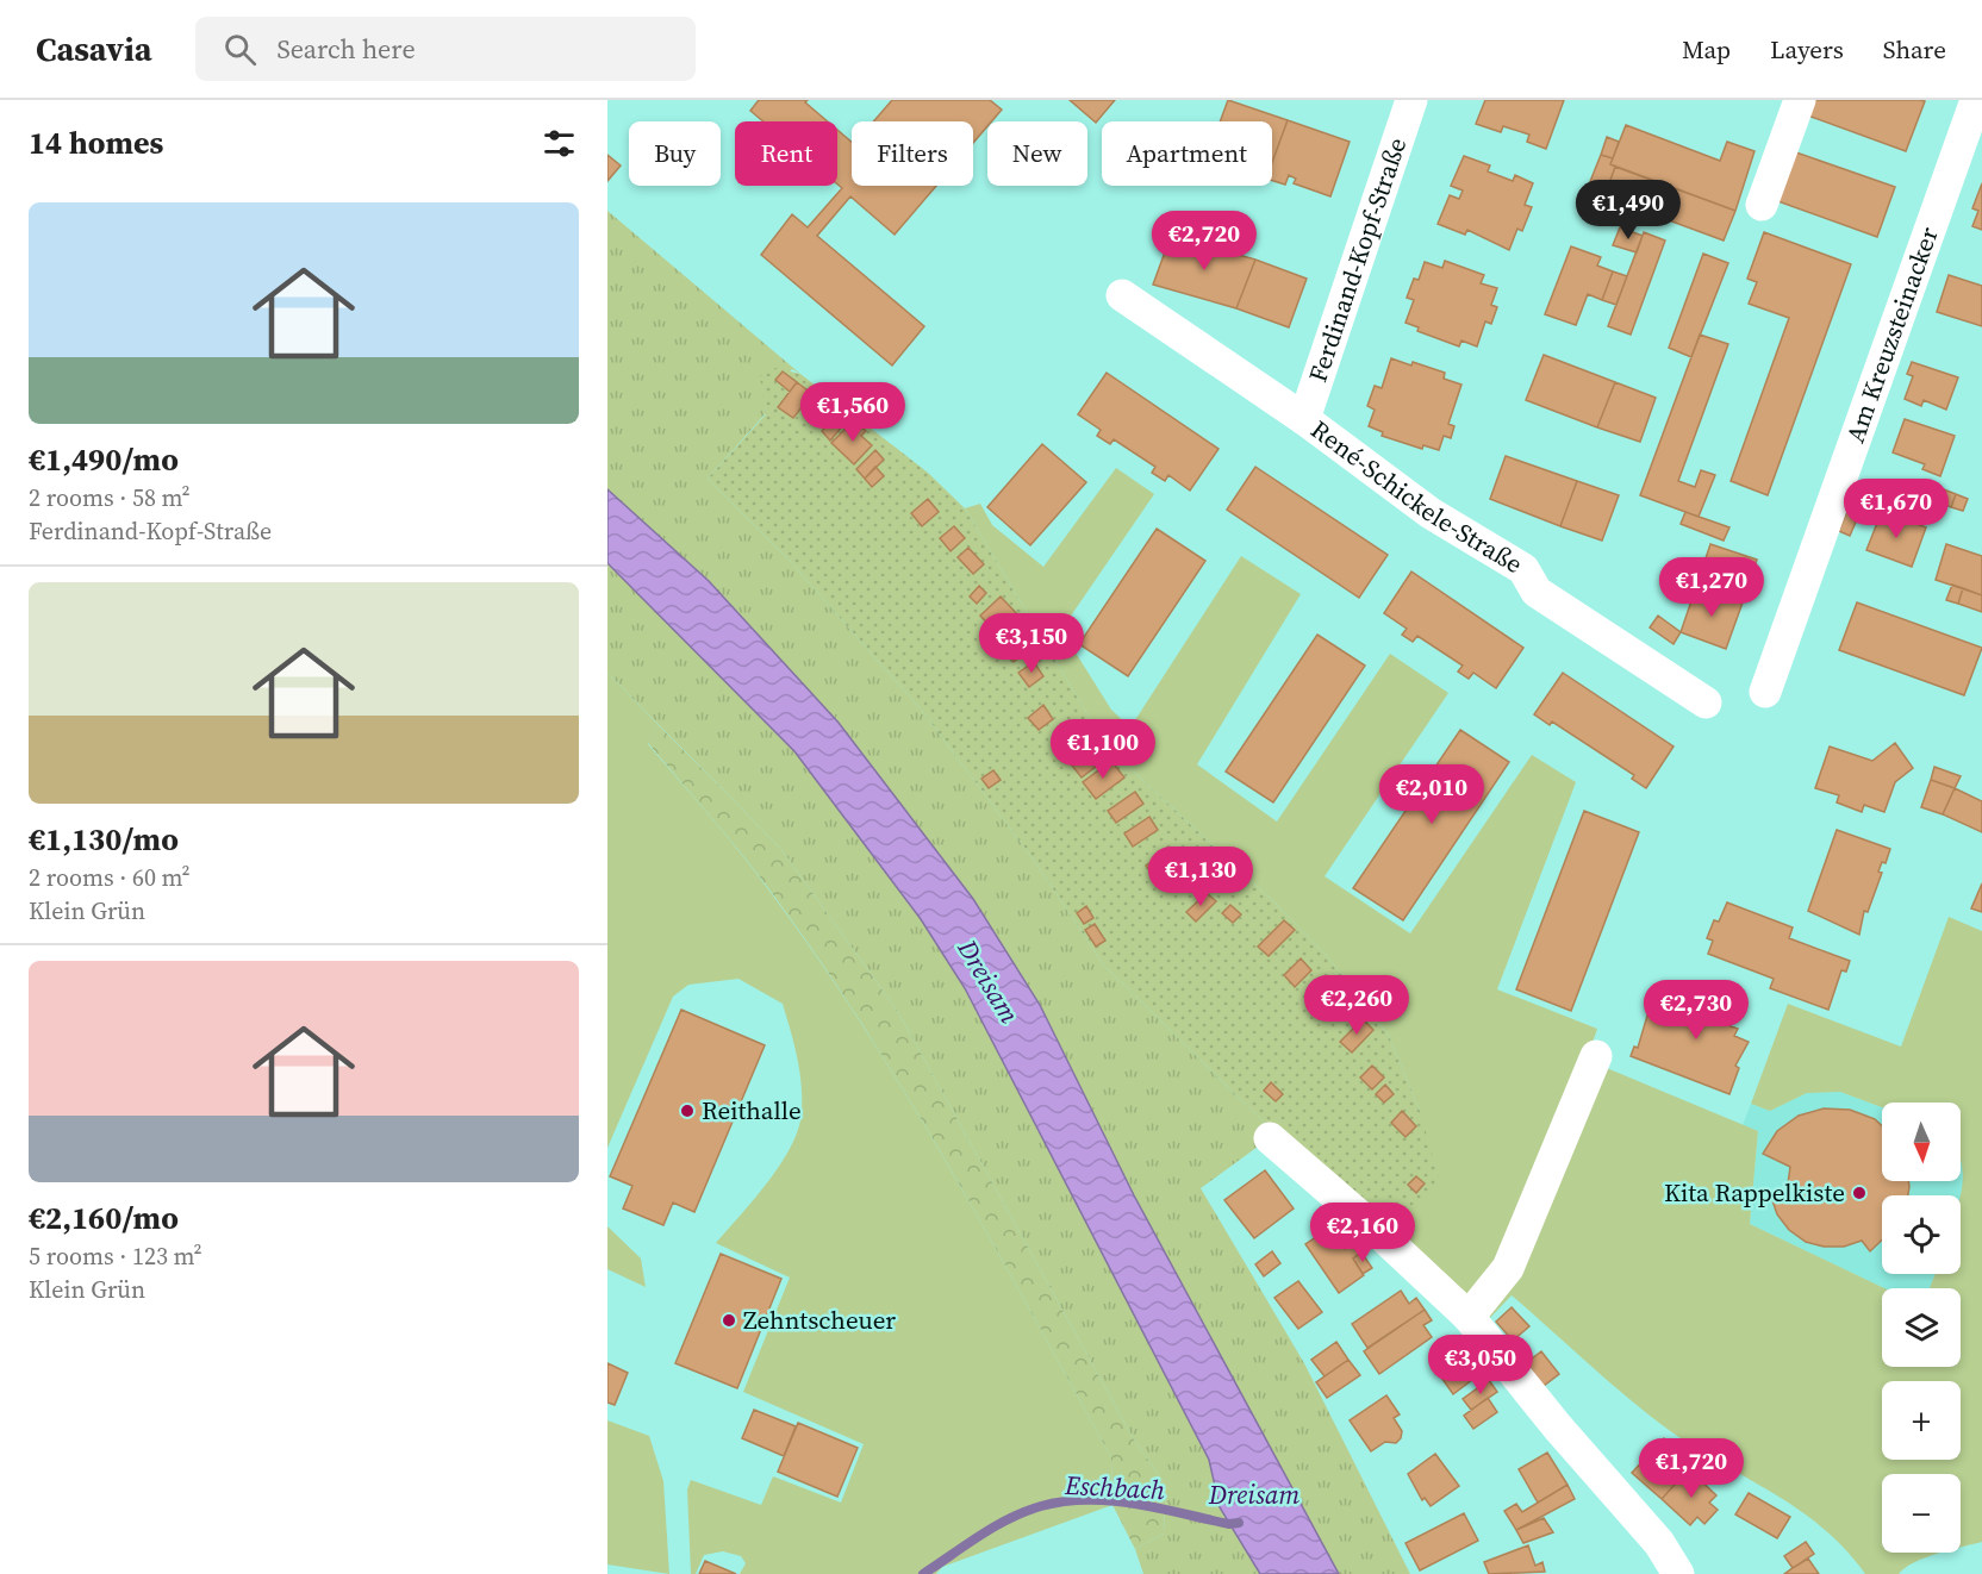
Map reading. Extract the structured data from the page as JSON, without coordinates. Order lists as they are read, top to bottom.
{
  "streets": {
    "street": ["Ferdinand-Kopf-Straße", "Am Kreuzsteinacker", "René-Schickele-Straße"]
  },
  "crossings": [
    ["Ferdinand-Kopf-Straße", "René-Schickele-Straße"]
  ],
  "water": ["Dreisam", "Eschbach"],
  "places": ["Reithalle", "Kita Rappelkiste", "Zehntscheuer"],
  "north": "bottom",
  "page": {
    "header": "Casavia",
    "search": "Search here",
    "nav": ["Map", "Layers", "Share"],
    "heading": "14 homes",
    "chip": [
      "Buy",
      "Rent",
      "Filters",
      "New",
      "Apartment"
    ],
    "price": [
      "€1,490",
      "€2,720",
      "€1,560",
      "€1,670",
      "€1,270",
      "€3,150",
      "€1,100",
      "€2,010",
      "€1,130",
      "€2,260",
      "€2,730",
      "€2,160",
      "€3,050",
      "€1,720"
    ],
    "list": [
      {
        "name": "€1,490/mo",
        "note": "2 rooms · 58 m² · Ferdinand-Kopf-Straße"
      },
      {
        "name": "€1,130/mo",
        "note": "2 rooms · 60 m² · Klein Grün"
      },
      {
        "name": "€2,160/mo",
        "note": "5 rooms · 123 m² · Klein Grün"
      }
    ],
    "map_buttons": ["+", "−"]
  }
}
